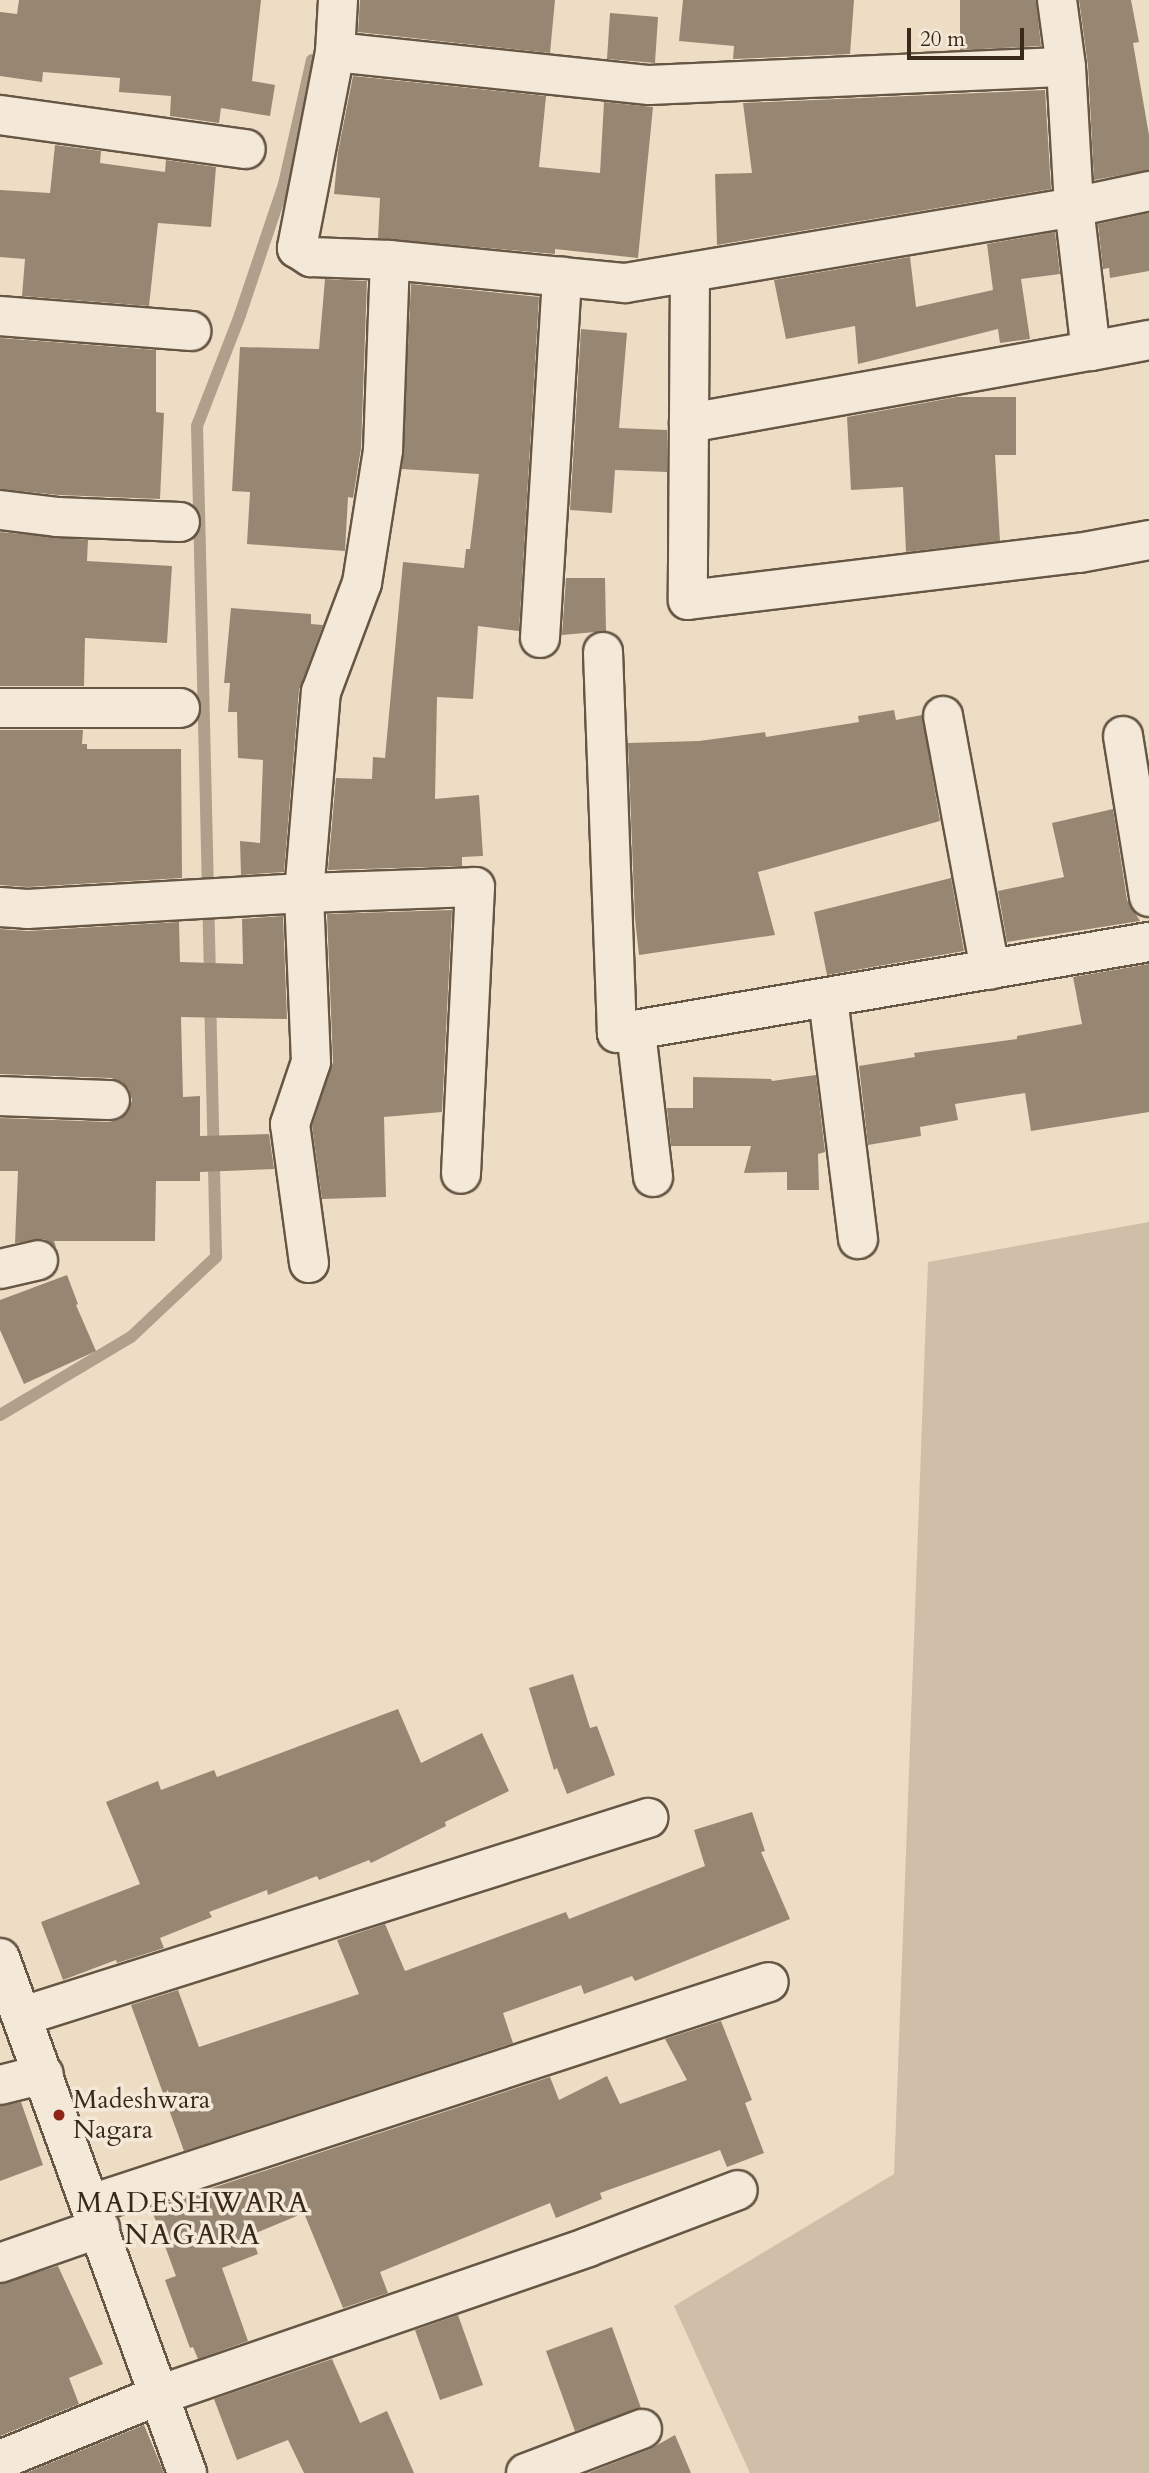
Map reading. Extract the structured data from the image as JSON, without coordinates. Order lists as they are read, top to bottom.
{
  "districts": ["MADESHWARA NAGARA"],
  "places": ["Madeshwara Nagara"],
  "scale_bar": "20 m"
}
